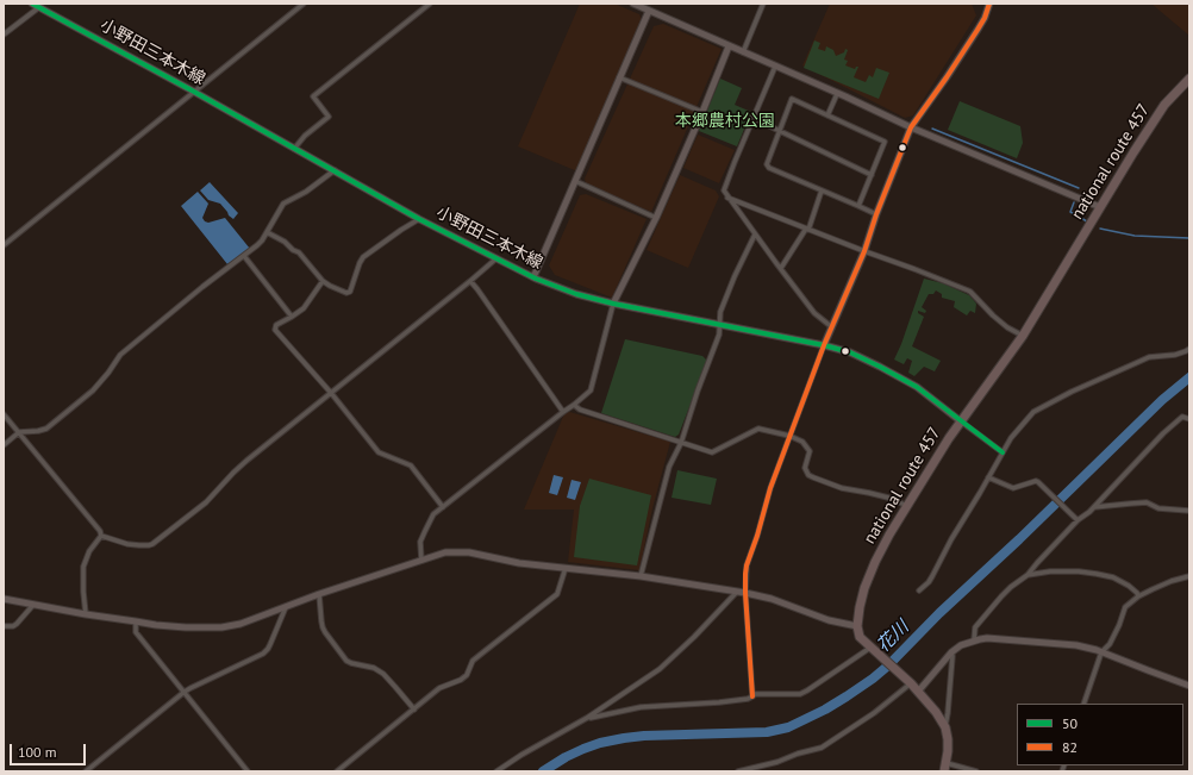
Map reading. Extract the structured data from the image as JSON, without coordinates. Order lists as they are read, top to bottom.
{
  "streets": {
    "highway": ["national route 457"],
    "street": ["小野田三本木線"]
  },
  "crossings": [
    ["小野田三本木線", "national route 457"]
  ],
  "water": ["花川"],
  "parks": ["本郷農村公園"],
  "lines": ["transit line 50", "transit line 82"],
  "legend": ["50", "82"],
  "scale_bar": "100 m"
}
